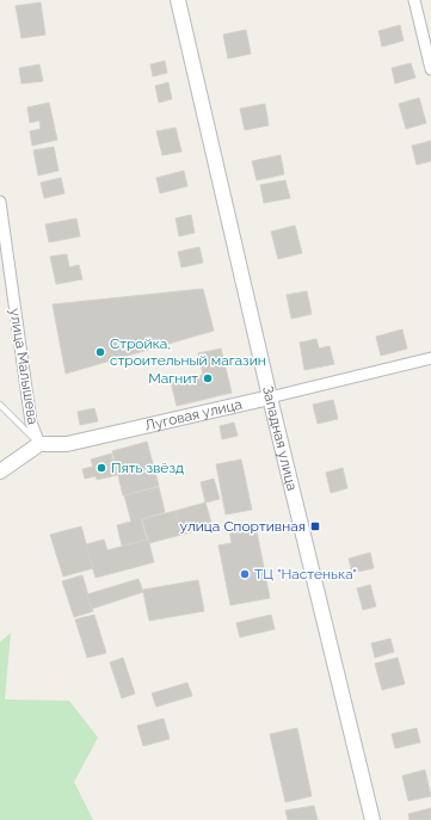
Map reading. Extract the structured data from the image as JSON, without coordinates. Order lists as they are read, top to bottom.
{
  "streets": {
    "street": ["улица Малышева", "Луговая улица", "Западная улица"]
  },
  "crossings": [
    ["улица Малышева", "Луговая улица"],
    ["Луговая улица", "Западная улица"]
  ],
  "places": {
    "other": [
      "Стройка, строительный магазин",
      "Магнит",
      "Пять звёзд",
      "ТЦ \"Настенька\""
    ],
    "transit": ["улица Спортивная"]
  }
}
